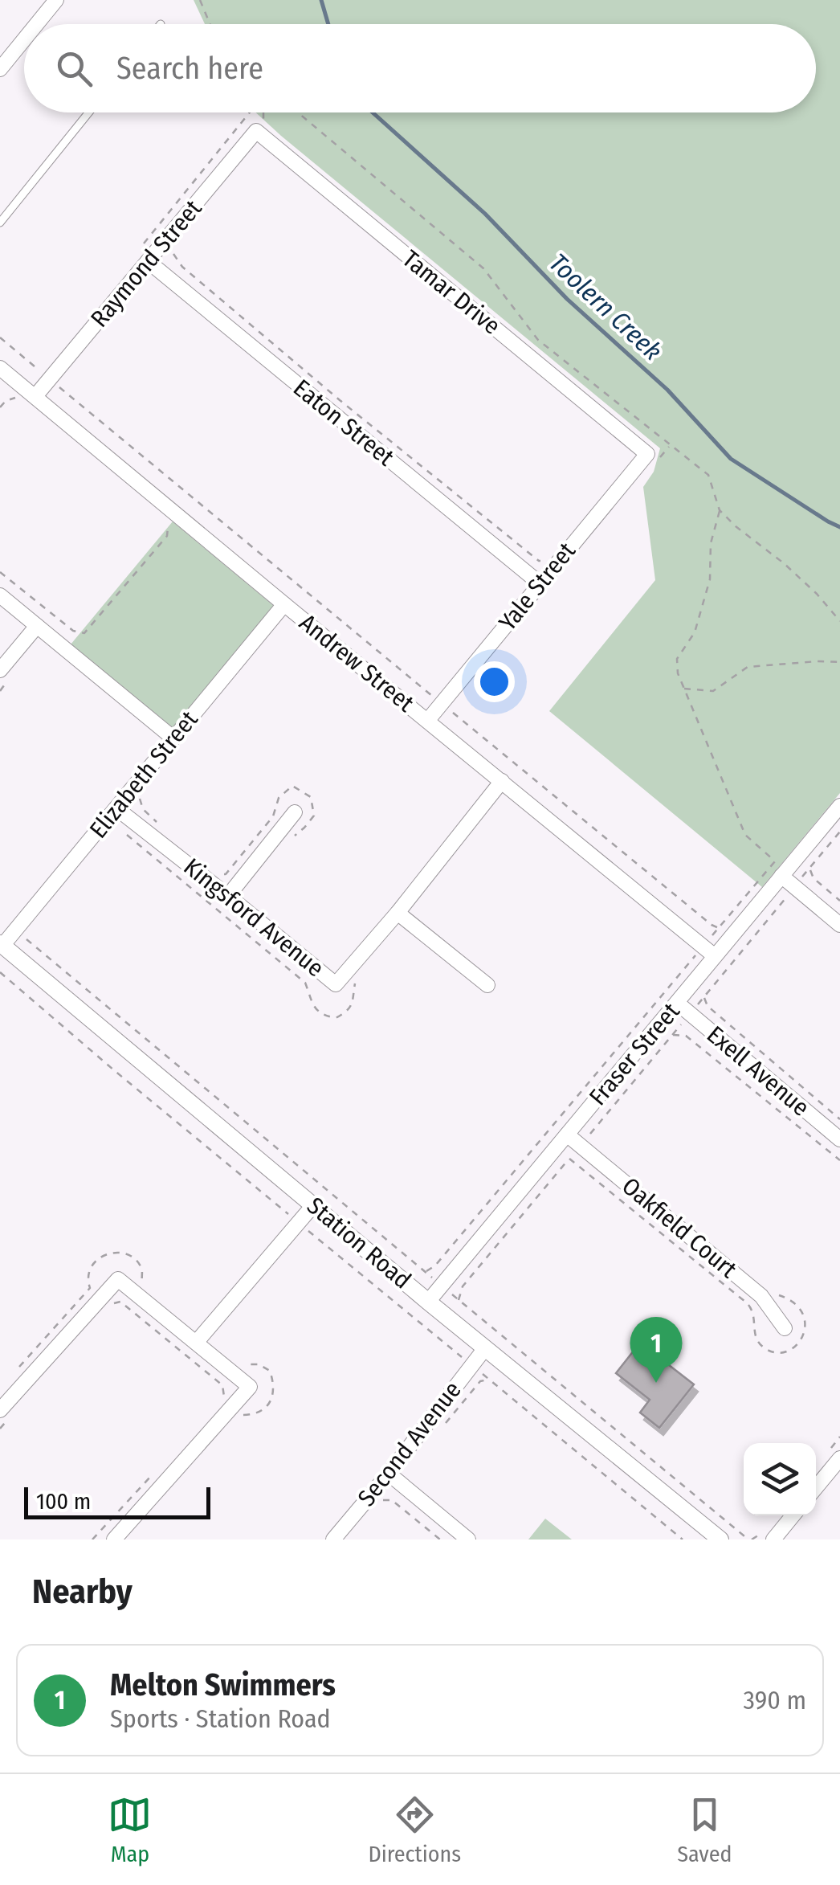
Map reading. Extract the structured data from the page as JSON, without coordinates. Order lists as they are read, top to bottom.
{
  "streets": {
    "street": [
      "Raymond Street",
      "Tamar Drive",
      "Eaton Street",
      "Yale Street",
      "Andrew Street",
      "Elizabeth Street",
      "Kingsford Avenue",
      "Fraser Street",
      "Exell Avenue",
      "Oakfield Court",
      "Station Road",
      "Second Avenue"
    ]
  },
  "crossings": [
    ["Raymond Street", "Tamar Drive"],
    ["Raymond Street", "Eaton Street"],
    ["Raymond Street", "Andrew Street"],
    ["Tamar Drive", "Yale Street"],
    ["Eaton Street", "Yale Street"],
    ["Yale Street", "Andrew Street"],
    ["Andrew Street", "Elizabeth Street"],
    ["Andrew Street", "Kingsford Avenue"],
    ["Andrew Street", "Fraser Street"],
    ["Elizabeth Street", "Kingsford Avenue"],
    ["Elizabeth Street", "Station Road"],
    ["Fraser Street", "Exell Avenue"],
    ["Fraser Street", "Oakfield Court"],
    ["Fraser Street", "Station Road"],
    ["Station Road", "Second Avenue"]
  ],
  "water": ["Toolern Creek"],
  "scale_bar": "100 m",
  "page": {
    "search": "Search here",
    "pins": "1",
    "scale": "100 m",
    "heading": "Nearby",
    "list": [
      {
        "mark": "1",
        "name": "Melton Swimmers",
        "note": "Sports · Station Road",
        "value": "390 m"
      }
    ],
    "nav": ["Map", "Directions", "Saved"]
  }
}
